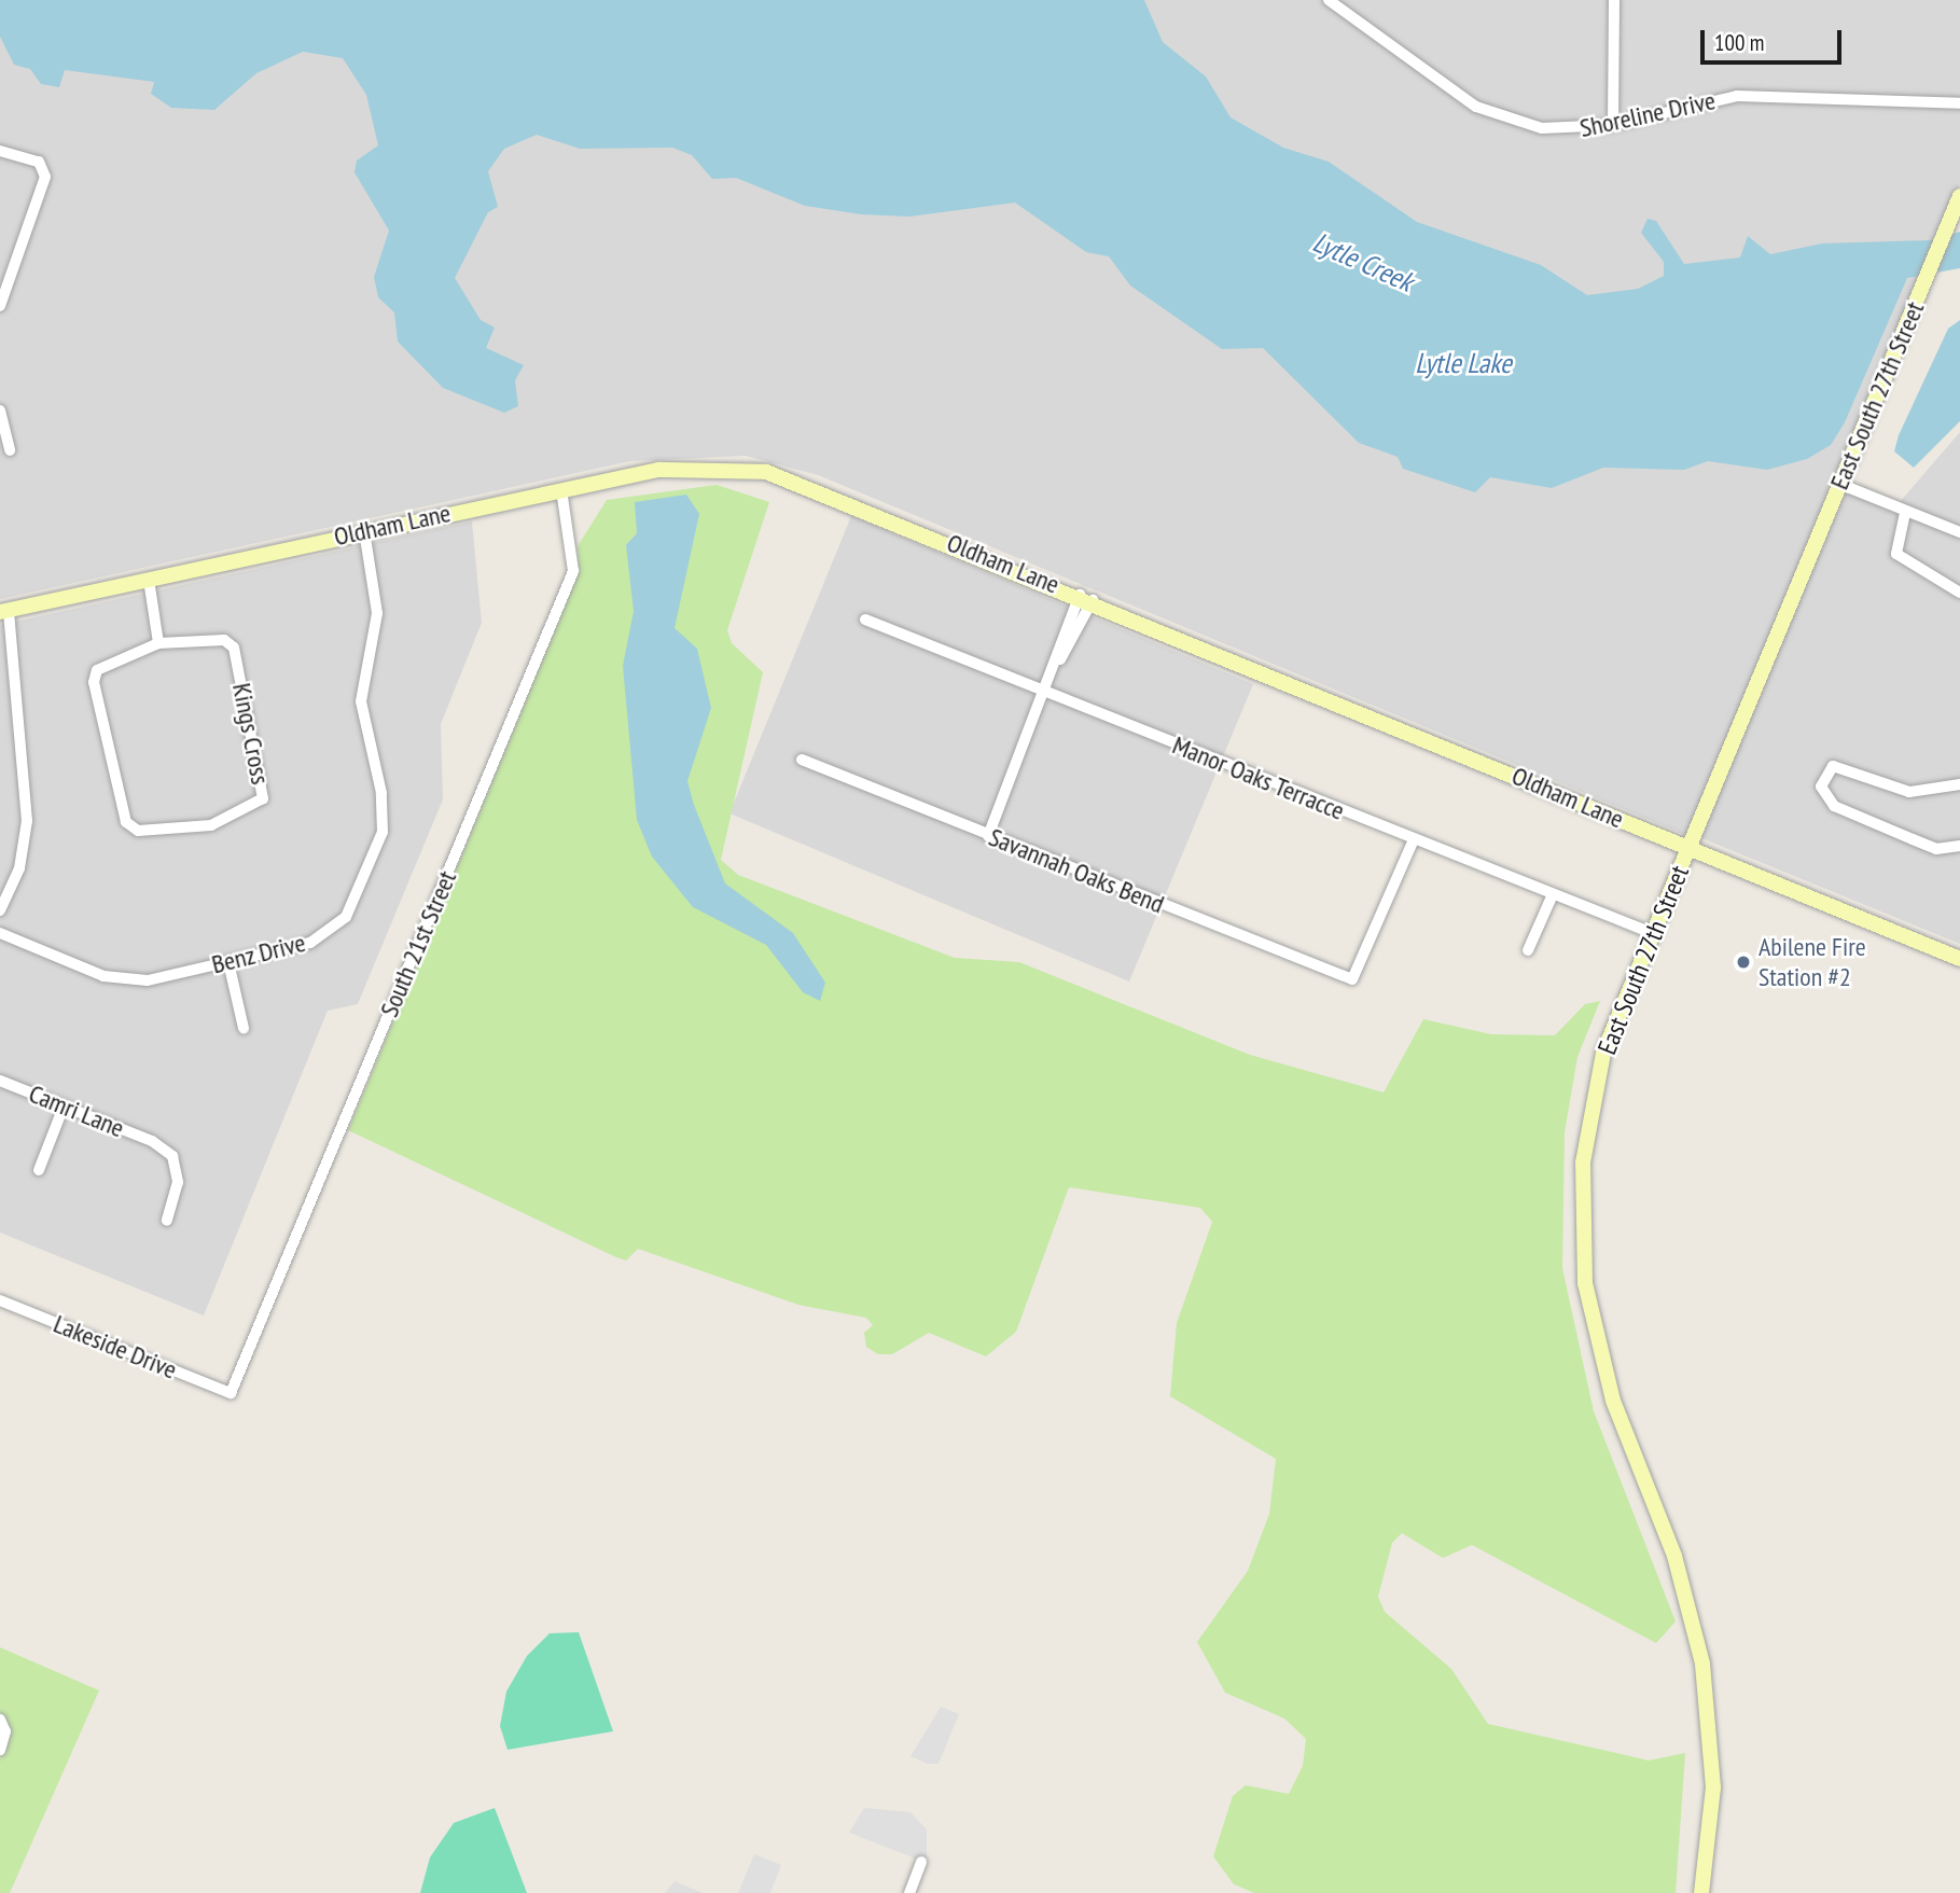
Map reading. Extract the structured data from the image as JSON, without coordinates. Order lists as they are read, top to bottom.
{
  "streets": {
    "main road": ["East South 27th Street", "Oldham Lane"],
    "street": [
      "Shoreline Drive",
      "Kings Cross",
      "Manor Oaks Terracce",
      "Savannah Oaks Bend",
      "South 21st Street",
      "Benz Drive",
      "Camri Lane",
      "Lakeside Drive"
    ]
  },
  "crossings": [
    ["East South 27th Street", "Oldham Lane"],
    ["East South 27th Street", "Manor Oaks Terracce"],
    ["Oldham Lane", "South 21st Street"],
    ["Oldham Lane", "Benz Drive"],
    ["Manor Oaks Terracce", "Savannah Oaks Bend"],
    ["South 21st Street", "Lakeside Drive"]
  ],
  "water": ["Lytle Creek", "Lytle Lake"],
  "places": ["Abilene Fire Station #2"],
  "scale_bar": "100 m"
}
